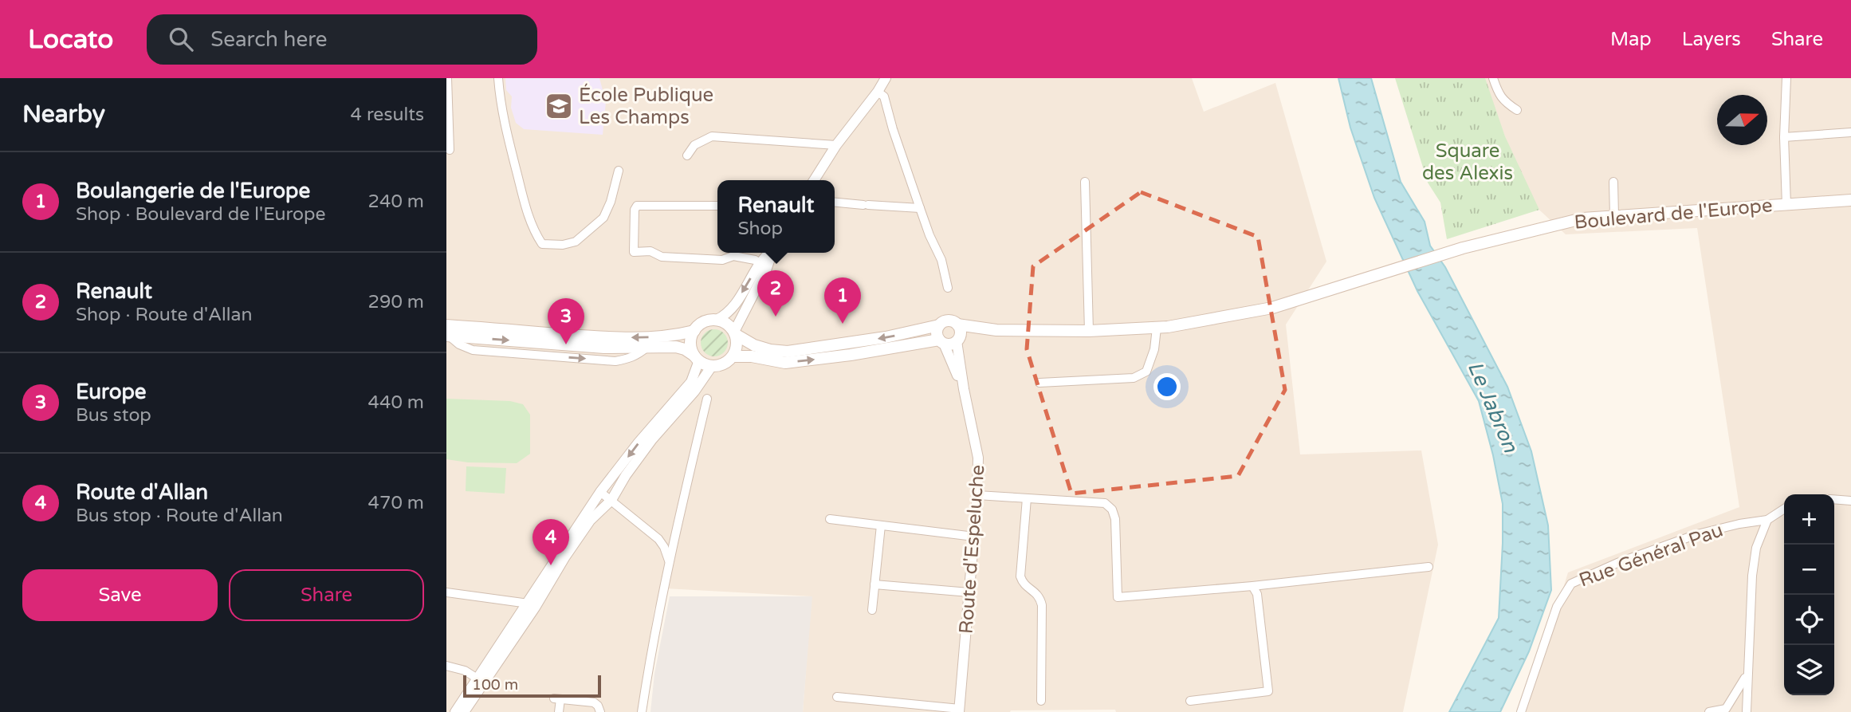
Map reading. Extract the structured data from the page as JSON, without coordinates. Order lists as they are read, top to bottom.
{
  "streets": {
    "main road": ["Boulevard de l'Europe"],
    "street": ["Route d'Espeluche", "Rue Général Pau"]
  },
  "water": ["Le Jabron"],
  "parks": ["Square des Alexis"],
  "places": {
    "school or university": ["École Publique Les Champs"]
  },
  "scale_bar": "100 m",
  "north": "right",
  "page": {
    "header": "Locato",
    "search": "Search here",
    "nav": ["Map", "Layers", "Share"],
    "heading": ["Nearby", "4 results"],
    "list": [
      {
        "mark": "1",
        "name": "Boulangerie de l'Europe",
        "note": "Shop · Boulevard de l'Europe",
        "value": "240 m"
      },
      {
        "mark": "2",
        "name": "Renault",
        "note": "Shop · Route d'Allan",
        "value": "290 m"
      },
      {
        "mark": "3",
        "name": "Europe",
        "note": "Bus stop",
        "value": "440 m"
      },
      {
        "mark": "4",
        "name": "Route d'Allan",
        "note": "Bus stop · Route d'Allan",
        "value": "470 m"
      }
    ],
    "popup": ["Renault", "Shop"],
    "pins": [
      "2",
      "1",
      "3",
      "4"
    ],
    "map_buttons": ["+", "−"],
    "buttons": ["Save", "Share"],
    "scale": "100 m"
  }
}
